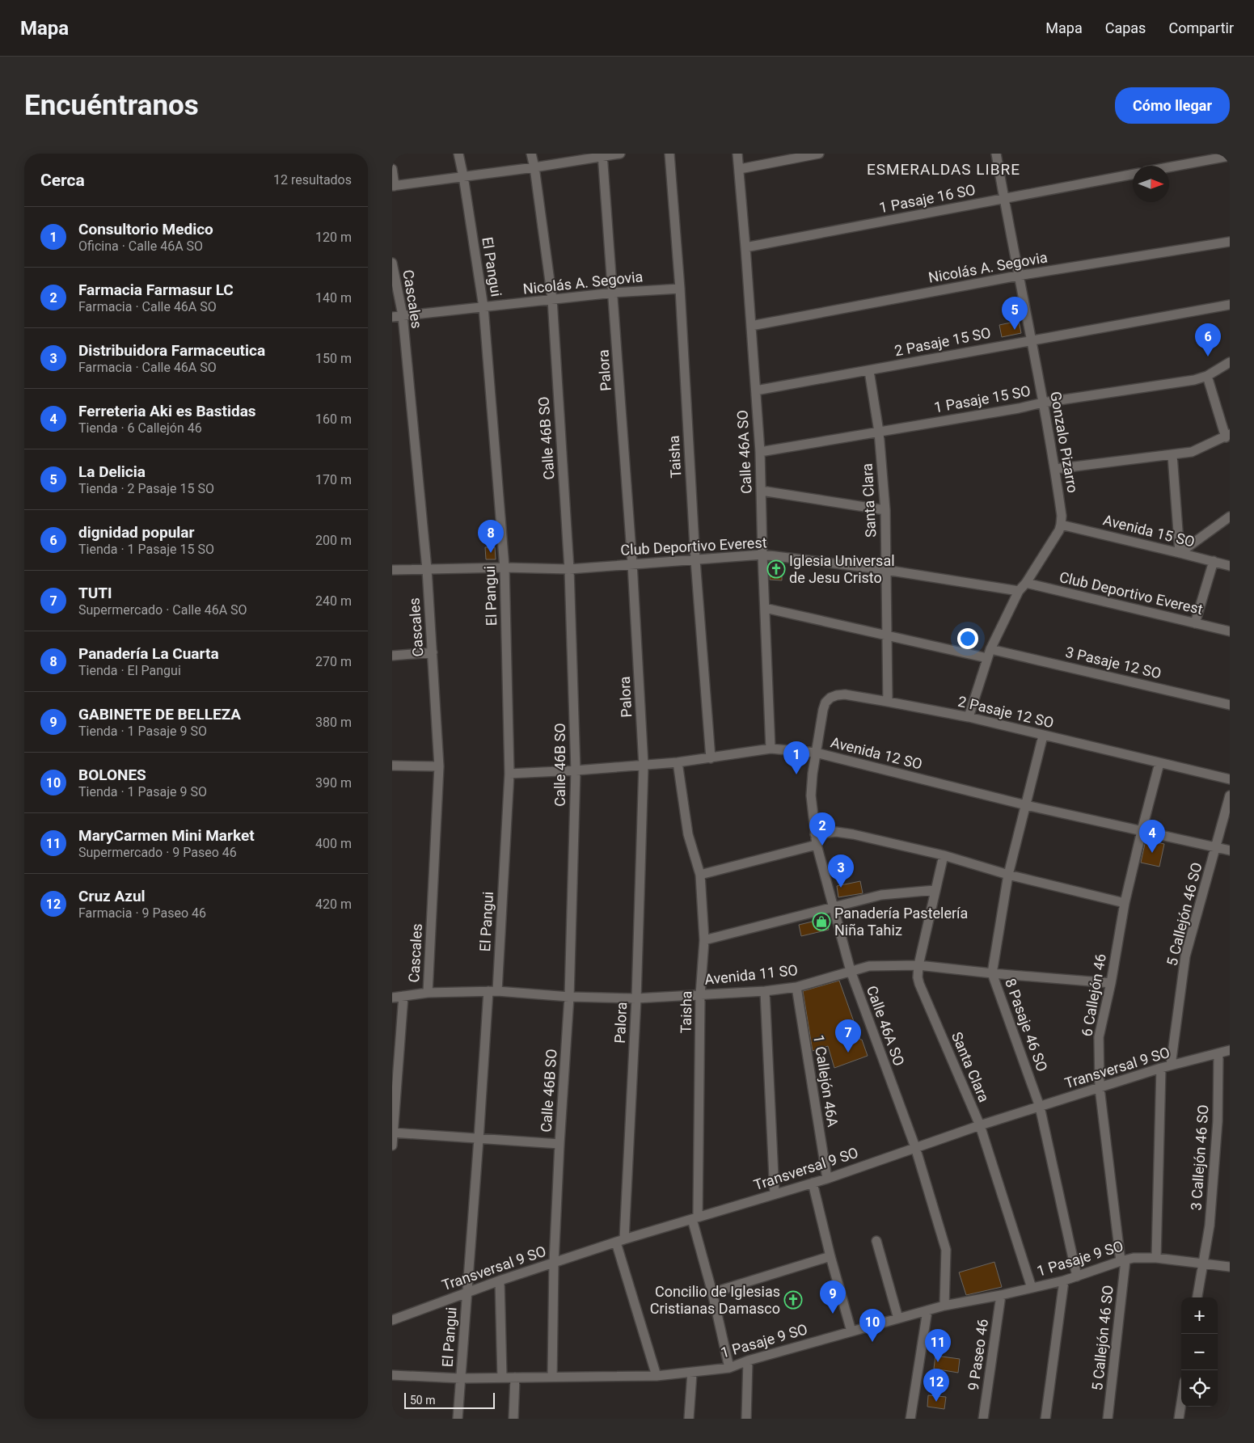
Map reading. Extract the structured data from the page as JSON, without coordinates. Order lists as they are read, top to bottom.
{
  "streets": {
    "street": [
      "1 Pasaje 16 SO",
      "El Pangui",
      "Nicolás A. Segovia",
      "Cascales",
      "2 Pasaje 15 SO",
      "Palora",
      "1 Pasaje 15 SO",
      "Calle 46B SO",
      "Gonzalo Pizarro",
      "Calle 46A SO",
      "Taisha",
      "Santa Clara",
      "Avenida 15 SO",
      "Club Deportivo Everest",
      "3 Pasaje 12 SO",
      "2 Pasaje 12 SO",
      "Avenida 12 SO",
      "5 Callejón 46 SO",
      "Avenida 11 SO",
      "6 Callejón 46",
      "8 Pasaje 46 SO",
      "Transversal 9 SO",
      "1 Callejón 46A",
      "3 Callejón 46 SO",
      "1 Pasaje 9 SO",
      "9 Paseo 46"
    ]
  },
  "crossings": [
    ["1 Pasaje 16 SO", "Gonzalo Pizarro"],
    ["1 Pasaje 16 SO", "Calle 46A SO"],
    ["El Pangui", "Nicolás A. Segovia"],
    ["El Pangui", "Club Deportivo Everest"],
    ["El Pangui", "Avenida 12 SO"],
    ["El Pangui", "Avenida 11 SO"],
    ["El Pangui", "Transversal 9 SO"],
    ["El Pangui", "1 Pasaje 9 SO"],
    ["Nicolás A. Segovia", "Cascales"],
    ["Nicolás A. Segovia", "Palora"],
    ["Nicolás A. Segovia", "Calle 46B SO"],
    ["Nicolás A. Segovia", "Gonzalo Pizarro"],
    ["Nicolás A. Segovia", "Calle 46A SO"],
    ["Nicolás A. Segovia", "Taisha"],
    ["Cascales", "Club Deportivo Everest"],
    ["Cascales", "Avenida 11 SO"],
    ["2 Pasaje 15 SO", "Gonzalo Pizarro"],
    ["2 Pasaje 15 SO", "Calle 46A SO"],
    ["2 Pasaje 15 SO", "Santa Clara"],
    ["Palora", "Club Deportivo Everest"],
    ["Palora", "Avenida 12 SO"],
    ["Palora", "Avenida 11 SO"],
    ["Palora", "Transversal 9 SO"],
    ["Palora", "1 Pasaje 9 SO"],
    ["1 Pasaje 15 SO", "Gonzalo Pizarro"],
    ["1 Pasaje 15 SO", "Calle 46A SO"],
    ["1 Pasaje 15 SO", "Santa Clara"],
    ["Calle 46B SO", "Club Deportivo Everest"],
    ["Calle 46B SO", "Avenida 12 SO"],
    ["Calle 46B SO", "Avenida 11 SO"],
    ["Calle 46B SO", "Transversal 9 SO"],
    ["Calle 46B SO", "1 Pasaje 9 SO"],
    ["Gonzalo Pizarro", "Avenida 15 SO"],
    ["Calle 46A SO", "Club Deportivo Everest"],
    ["Calle 46A SO", "3 Pasaje 12 SO"],
    ["Calle 46A SO", "2 Pasaje 12 SO"],
    ["Calle 46A SO", "Avenida 12 SO"],
    ["Calle 46A SO", "Avenida 11 SO"],
    ["Calle 46A SO", "Transversal 9 SO"],
    ["Calle 46A SO", "1 Pasaje 9 SO"],
    ["Taisha", "Club Deportivo Everest"],
    ["Taisha", "Avenida 12 SO"],
    ["Taisha", "Avenida 11 SO"],
    ["Taisha", "Transversal 9 SO"],
    ["Taisha", "1 Pasaje 9 SO"],
    ["Santa Clara", "Club Deportivo Everest"],
    ["Santa Clara", "3 Pasaje 12 SO"],
    ["Santa Clara", "2 Pasaje 12 SO"],
    ["Santa Clara", "Avenida 11 SO"],
    ["Santa Clara", "Transversal 9 SO"],
    ["Santa Clara", "1 Pasaje 9 SO"],
    ["2 Pasaje 12 SO", "Avenida 12 SO"],
    ["2 Pasaje 12 SO", "6 Callejón 46"],
    ["2 Pasaje 12 SO", "8 Pasaje 46 SO"],
    ["Avenida 12 SO", "5 Callejón 46 SO"],
    ["Avenida 12 SO", "6 Callejón 46"],
    ["Avenida 12 SO", "8 Pasaje 46 SO"],
    ["5 Callejón 46 SO", "6 Callejón 46"],
    ["5 Callejón 46 SO", "Transversal 9 SO"],
    ["5 Callejón 46 SO", "1 Pasaje 9 SO"],
    ["Avenida 11 SO", "6 Callejón 46"],
    ["Avenida 11 SO", "8 Pasaje 46 SO"],
    ["Avenida 11 SO", "1 Callejón 46A"],
    ["6 Callejón 46", "Transversal 9 SO"],
    ["6 Callejón 46", "1 Pasaje 9 SO"],
    ["8 Pasaje 46 SO", "Transversal 9 SO"],
    ["8 Pasaje 46 SO", "1 Pasaje 9 SO"],
    ["Transversal 9 SO", "1 Callejón 46A"],
    ["Transversal 9 SO", "3 Callejón 46 SO"],
    ["3 Callejón 46 SO", "1 Pasaje 9 SO"],
    ["1 Pasaje 9 SO", "9 Paseo 46"]
  ],
  "districts": ["ESMERALDAS LIBRE"],
  "places": {
    "church": ["Iglesia Universal de Jesu Cristo", "Concilio de Iglesias Cristianas Damasco"],
    "shop": ["Panadería Pastelería Niña Tahiz"]
  },
  "scale_bar": "50 m",
  "north": "right",
  "page": {
    "header": "Mapa",
    "nav": ["Mapa", "Capas", "Compartir"],
    "buttons": "Cómo llegar",
    "title": "Encuéntranos",
    "heading": ["Cerca", "12 resultados"],
    "list": [
      {
        "mark": "1",
        "name": "Consultorio Medico",
        "note": "Oficina · Calle 46A SO",
        "value": "120 m"
      },
      {
        "mark": "2",
        "name": "Farmacia Farmasur LC",
        "note": "Farmacia · Calle 46A SO",
        "value": "140 m"
      },
      {
        "mark": "3",
        "name": "Distribuidora Farmaceutica",
        "note": "Farmacia · Calle 46A SO",
        "value": "150 m"
      },
      {
        "mark": "4",
        "name": "Ferreteria Aki es Bastidas",
        "note": "Tienda · 6 Callejón 46",
        "value": "160 m"
      },
      {
        "mark": "5",
        "name": "La Delicia",
        "note": "Tienda · 2 Pasaje 15 SO",
        "value": "170 m"
      },
      {
        "mark": "6",
        "name": "dignidad popular",
        "note": "Tienda · 1 Pasaje 15 SO",
        "value": "200 m"
      },
      {
        "mark": "7",
        "name": "TUTI",
        "note": "Supermercado · Calle 46A SO",
        "value": "240 m"
      },
      {
        "mark": "8",
        "name": "Panadería La Cuarta",
        "note": "Tienda · El Pangui",
        "value": "270 m"
      },
      {
        "mark": "9",
        "name": "GABINETE DE BELLEZA",
        "note": "Tienda · 1 Pasaje 9 SO",
        "value": "380 m"
      },
      {
        "mark": "10",
        "name": "BOLONES",
        "note": "Tienda · 1 Pasaje 9 SO",
        "value": "390 m"
      },
      {
        "mark": "11",
        "name": "MaryCarmen Mini Market",
        "note": "Supermercado · 9 Paseo 46",
        "value": "400 m"
      },
      {
        "mark": "12",
        "name": "Cruz Azul",
        "note": "Farmacia · 9 Paseo 46",
        "value": "420 m"
      }
    ],
    "pins": [
      "5",
      "6",
      "8",
      "1",
      "2",
      "4",
      "3",
      "7",
      "9",
      "10",
      "11",
      "12"
    ],
    "map_buttons": ["+", "−"],
    "scale": "50 m"
  }
}
